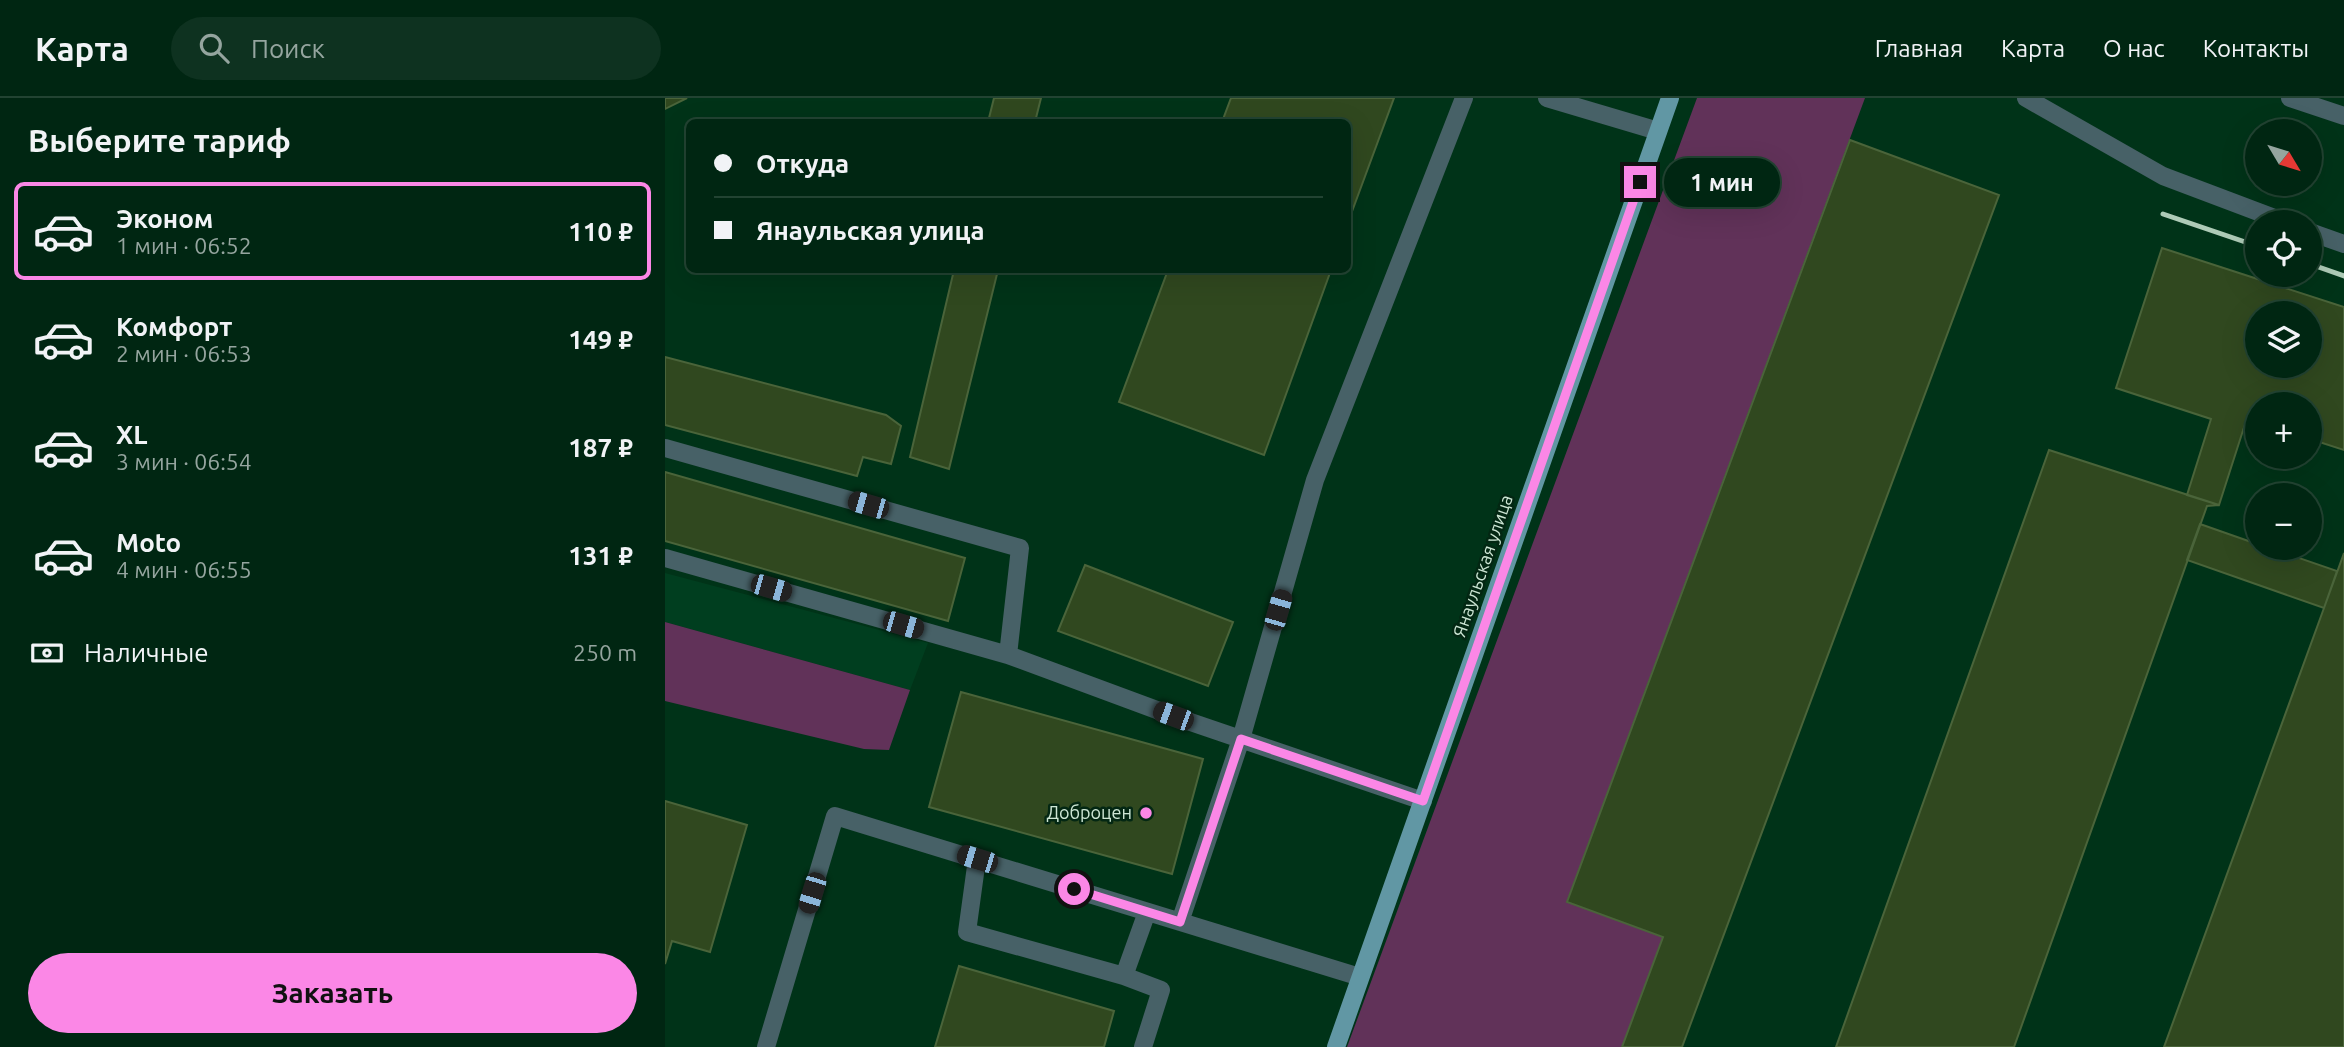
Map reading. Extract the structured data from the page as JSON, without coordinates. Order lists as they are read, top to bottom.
{
  "streets": {
    "main road": ["Янаульская улица"]
  },
  "places": ["Доброцен"],
  "north": "bottom right",
  "page": {
    "header": "Карта",
    "search": "Поиск",
    "nav": [
      "Главная",
      "Карта",
      "О нас",
      "Контакты"
    ],
    "heading": "Выберите тариф",
    "map_buttons": ["+", "−"],
    "banner": ["Откуда", "Янаульская улица"],
    "bubble": "1 мин",
    "list": [
      {
        "name": "Эконом",
        "note": "1 мин · 06:52",
        "value": "110 ₽"
      },
      {
        "name": "Комфорт",
        "note": "2 мин · 06:53",
        "value": "149 ₽"
      },
      {
        "name": "XL",
        "note": "3 мин · 06:54",
        "value": "187 ₽"
      },
      {
        "name": "Moto",
        "note": "4 мин · 06:55",
        "value": "131 ₽"
      }
    ],
    "pay": ["Наличные", "250 m"],
    "buttons": "Заказать"
  }
}
